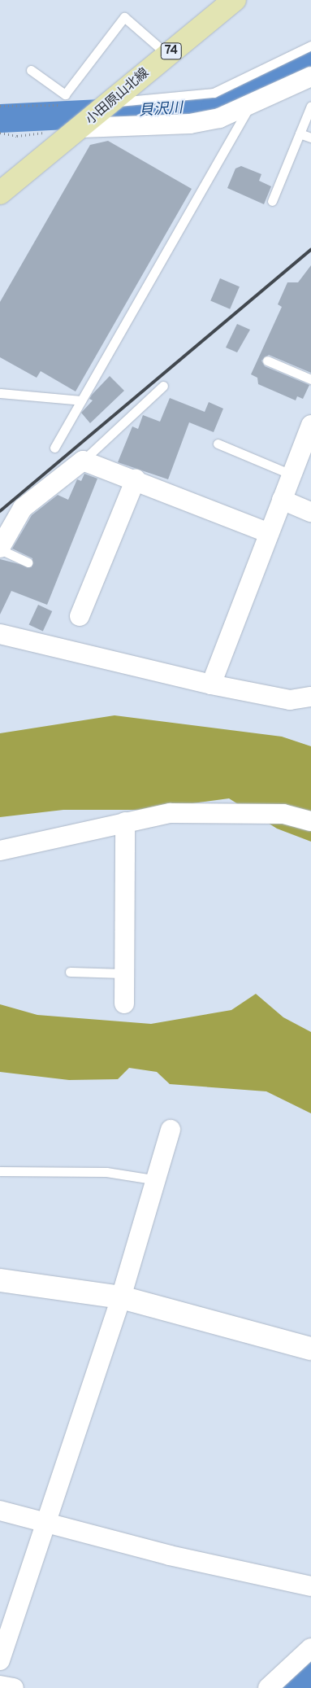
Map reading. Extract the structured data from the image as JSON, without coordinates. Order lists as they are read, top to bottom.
{
  "streets": {
    "main road": ["74", "小田原山北線"]
  },
  "water": ["貝沢川"]
}
